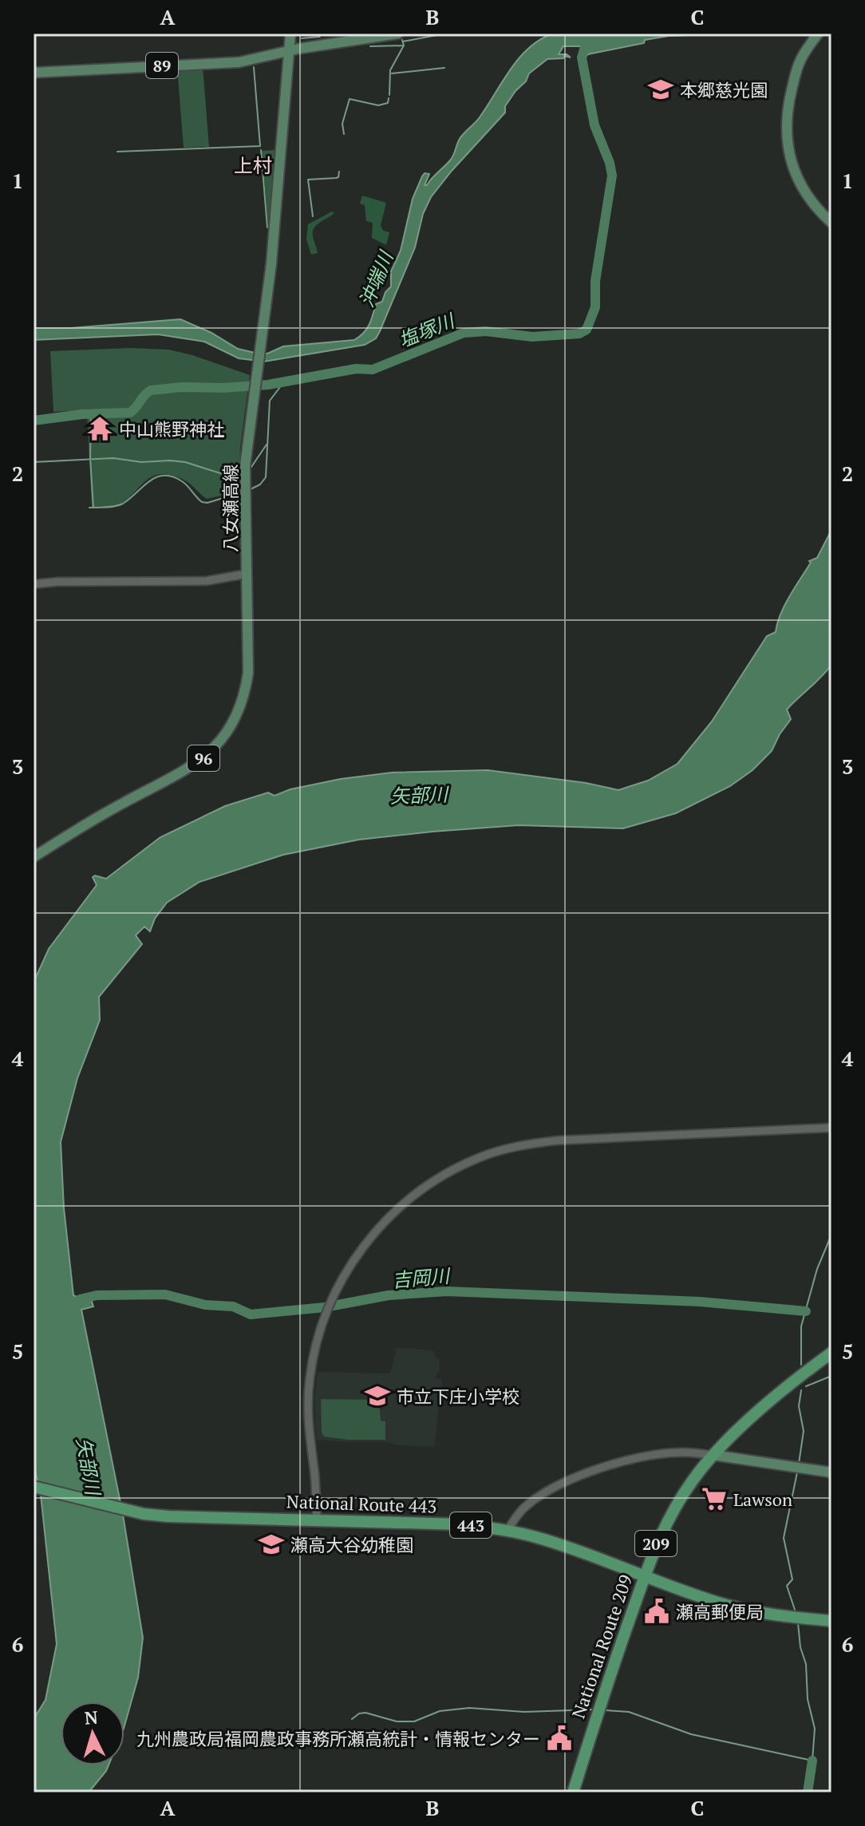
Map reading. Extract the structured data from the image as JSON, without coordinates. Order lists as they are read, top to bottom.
{
  "streets": {
    "highway": [
      "National Route 443",
      "443",
      "209",
      "National Route 209"
    ],
    "main road": ["89", "八女瀬高線", "96"]
  },
  "crossings": [
    ["89", "八女瀬高線"],
    ["National Route 443", "National Route 209"]
  ],
  "districts": ["上村"],
  "water": [
    "沖端川",
    "塩塚川",
    "矢部川",
    "吉岡川"
  ],
  "places": {
    "school or university": ["本郷慈光園", "市立下庄小学校", "瀬高大谷幼稚園"],
    "temple": ["中山熊野神社"],
    "supermarket": ["Lawson"],
    "public building": ["瀬高郵便局", "九州農政局福岡農政事務所瀬高統計・情報センター"]
  },
  "north": "top",
  "grid": {
    "columns": ["A", "B", "C"],
    "rows": [
      "1",
      "2",
      "3",
      "4",
      "5",
      "6"
    ]
  }
}
